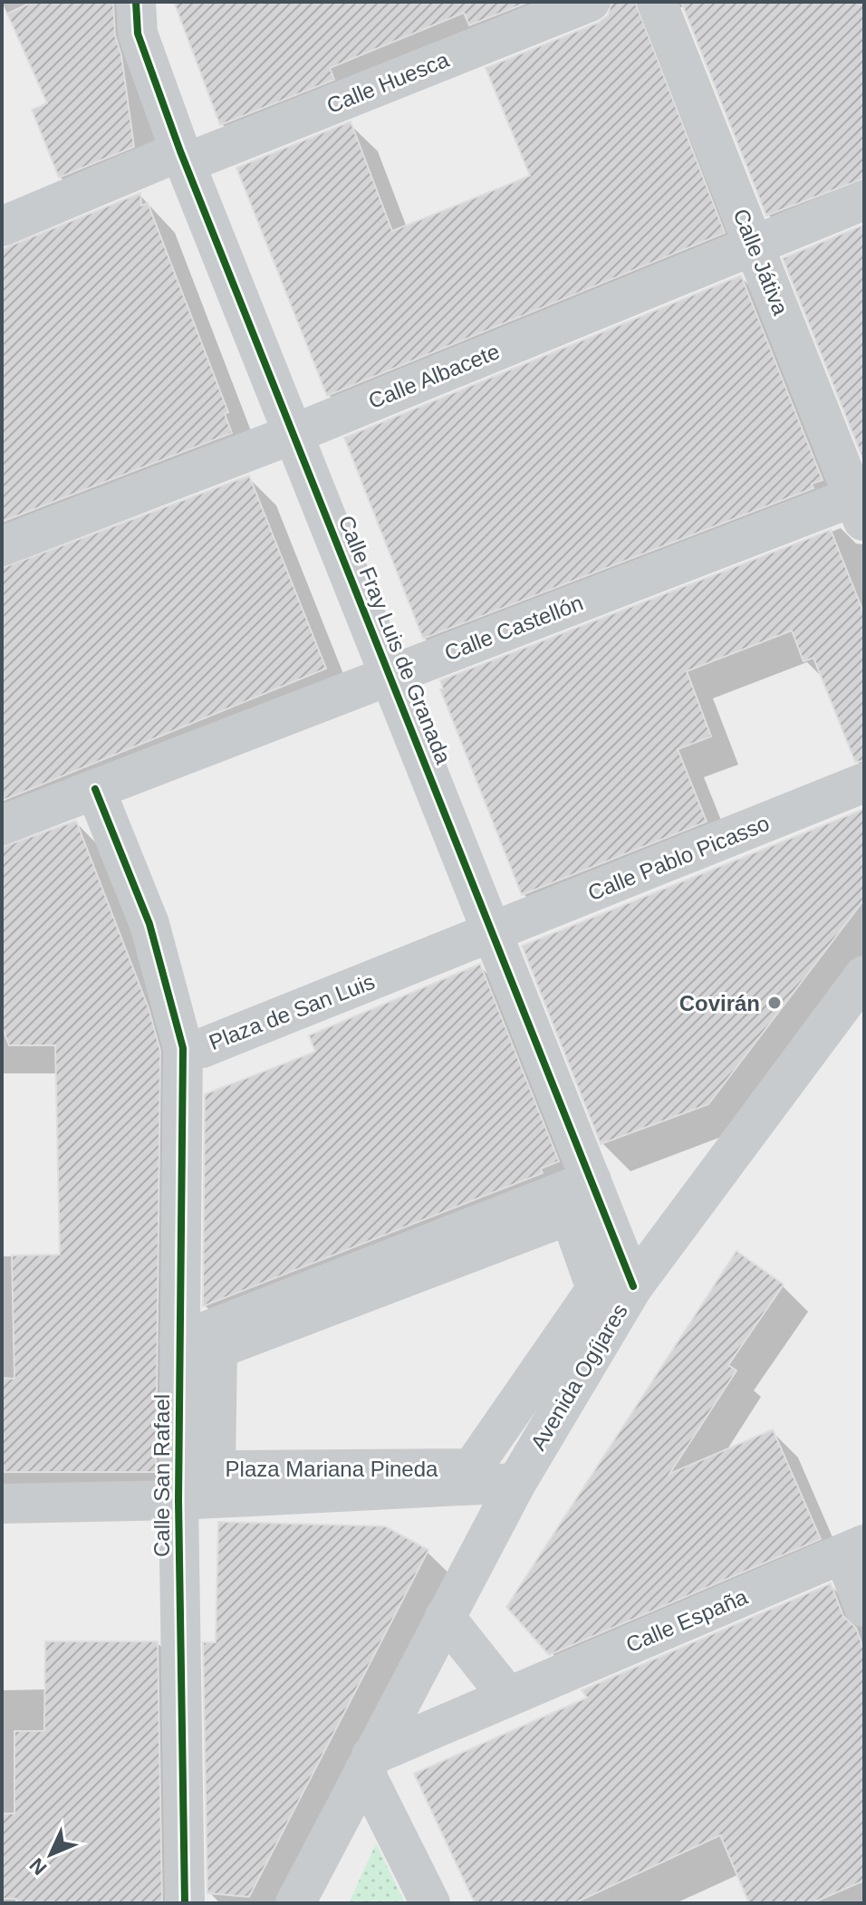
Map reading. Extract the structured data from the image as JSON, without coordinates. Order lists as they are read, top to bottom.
{
  "streets": {
    "street": [
      "Calle Huesca",
      "Calle Játiva",
      "Calle Albacete",
      "Calle Castellón",
      "Calle Fray Luis de Granada",
      "Calle Pablo Picasso",
      "Plaza de San Luis",
      "Avenida Ogíjares",
      "Plaza Mariana Pineda",
      "Calle San Rafael",
      "Calle España"
    ]
  },
  "crossings": [
    ["Calle Huesca", "Calle Fray Luis de Granada"],
    ["Calle Játiva", "Calle Albacete"],
    ["Calle Játiva", "Calle Castellón"],
    ["Calle Albacete", "Calle Fray Luis de Granada"],
    ["Calle Castellón", "Calle Fray Luis de Granada"],
    ["Calle Castellón", "Plaza de San Luis"],
    ["Calle Fray Luis de Granada", "Calle Pablo Picasso"],
    ["Calle Fray Luis de Granada", "Plaza de San Luis"],
    ["Calle Fray Luis de Granada", "Avenida Ogíjares"],
    ["Calle Pablo Picasso", "Plaza de San Luis"],
    ["Plaza de San Luis", "Calle San Rafael"],
    ["Avenida Ogíjares", "Plaza Mariana Pineda"],
    ["Avenida Ogíjares", "Calle España"],
    ["Plaza Mariana Pineda", "Calle San Rafael"]
  ],
  "places": ["Covirán"],
  "north": "bottom left"
}
